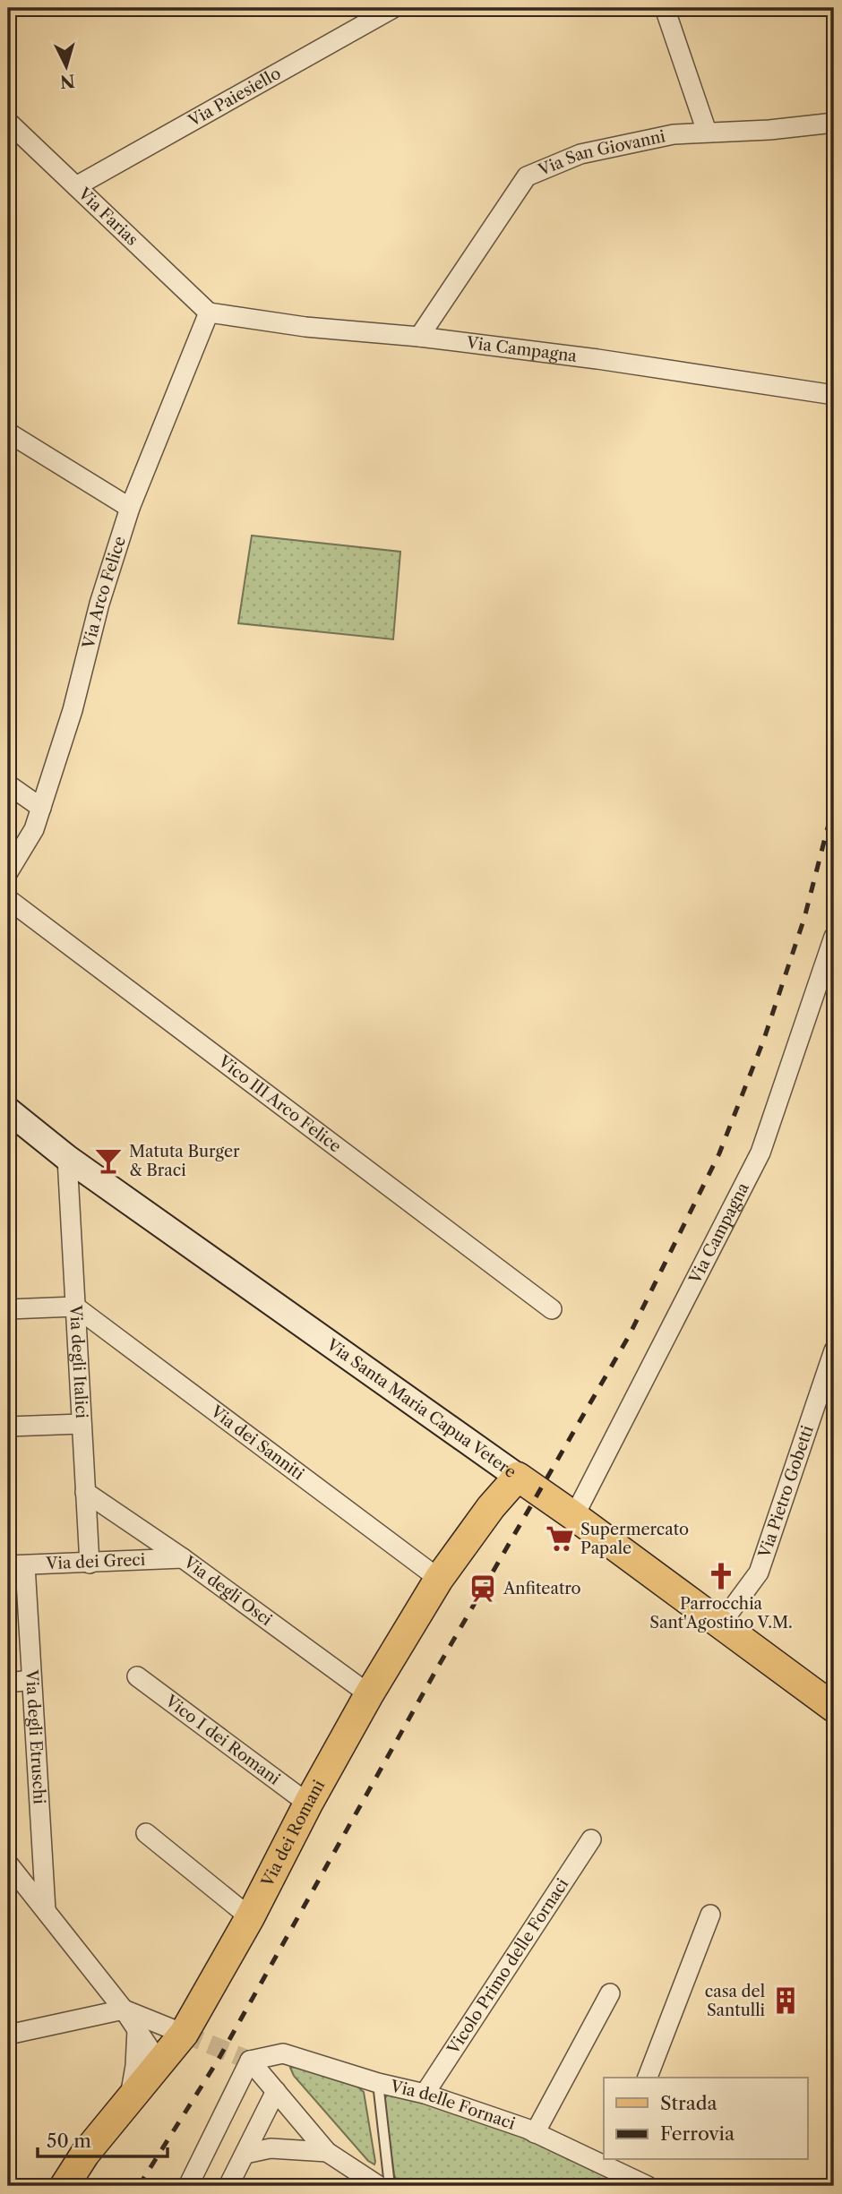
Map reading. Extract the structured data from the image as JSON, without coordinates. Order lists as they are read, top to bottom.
{
  "streets": {
    "main road": ["Via Santa Maria Capua Vetere", "Via dei Romani"],
    "street": [
      "Via Paiesiello",
      "Via San Giovanni",
      "Via Farias",
      "Via Campagna",
      "Via Arco Felice",
      "Vico III Arco Felice",
      "Via degli Italici",
      "Via dei Sanniti",
      "Via Pietro Gobetti",
      "Via dei Greci",
      "Via degli Osci",
      "Via degli Etruschi",
      "Vico I dei Romani",
      "Vicolo Primo delle Fornaci",
      "Via delle Fornaci"
    ]
  },
  "crossings": [
    ["Via Paiesiello", "Via Farias"],
    ["Via San Giovanni", "Via Campagna"],
    ["Via Farias", "Via Campagna"],
    ["Via Farias", "Via Arco Felice"],
    ["Via Campagna", "Via Arco Felice"],
    ["Via Campagna", "Via Santa Maria Capua Vetere"],
    ["Via degli Italici", "Via Santa Maria Capua Vetere"],
    ["Via degli Italici", "Via dei Sanniti"],
    ["Via degli Italici", "Via dei Greci"],
    ["Via degli Italici", "Via degli Osci"],
    ["Via Santa Maria Capua Vetere", "Via Pietro Gobetti"],
    ["Via Santa Maria Capua Vetere", "Via dei Romani"],
    ["Via dei Sanniti", "Via dei Romani"],
    ["Via dei Greci", "Via degli Osci"],
    ["Via dei Greci", "Via degli Etruschi"],
    ["Via degli Osci", "Via dei Romani"],
    ["Vico I dei Romani", "Via dei Romani"],
    ["Vicolo Primo delle Fornaci", "Via delle Fornaci"]
  ],
  "places": {
    "bar": ["Matuta Burger & Braci"],
    "supermarket": ["Supermercato Papale"],
    "church": ["Parrocchia Sant'Agostino V.M."],
    "station": ["Anfiteatro"],
    "building": ["casa del Santulli"]
  },
  "legend": ["Strada", "Ferrovia"],
  "scale_bar": "50 m",
  "north": "bottom"
}
